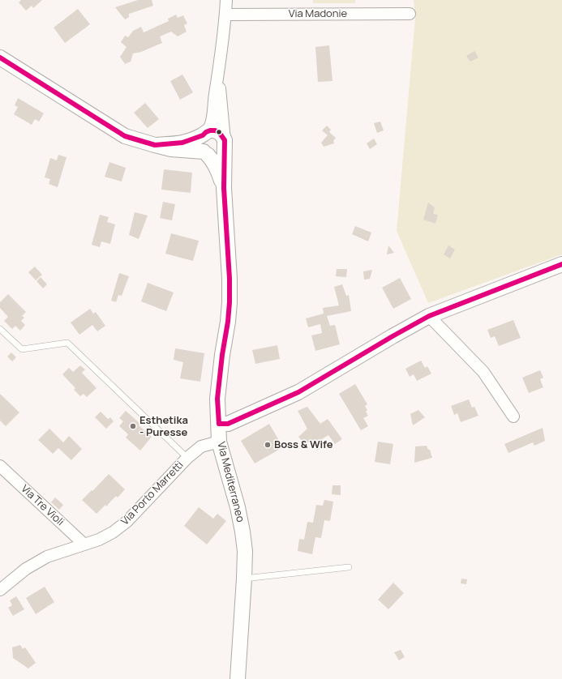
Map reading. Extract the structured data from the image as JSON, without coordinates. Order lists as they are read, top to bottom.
{
  "streets": {
    "street": [
      "Via Madonie",
      "Via Mediterraneo",
      "Via Porto Marretti",
      "Via Tre Violi"
    ]
  },
  "crossings": [
    ["Via Mediterraneo", "Via Porto Marretti"],
    ["Via Porto Marretti", "Via Tre Violi"]
  ],
  "places": ["Esthetika - Puresse", "Boss & Wife"]
}
